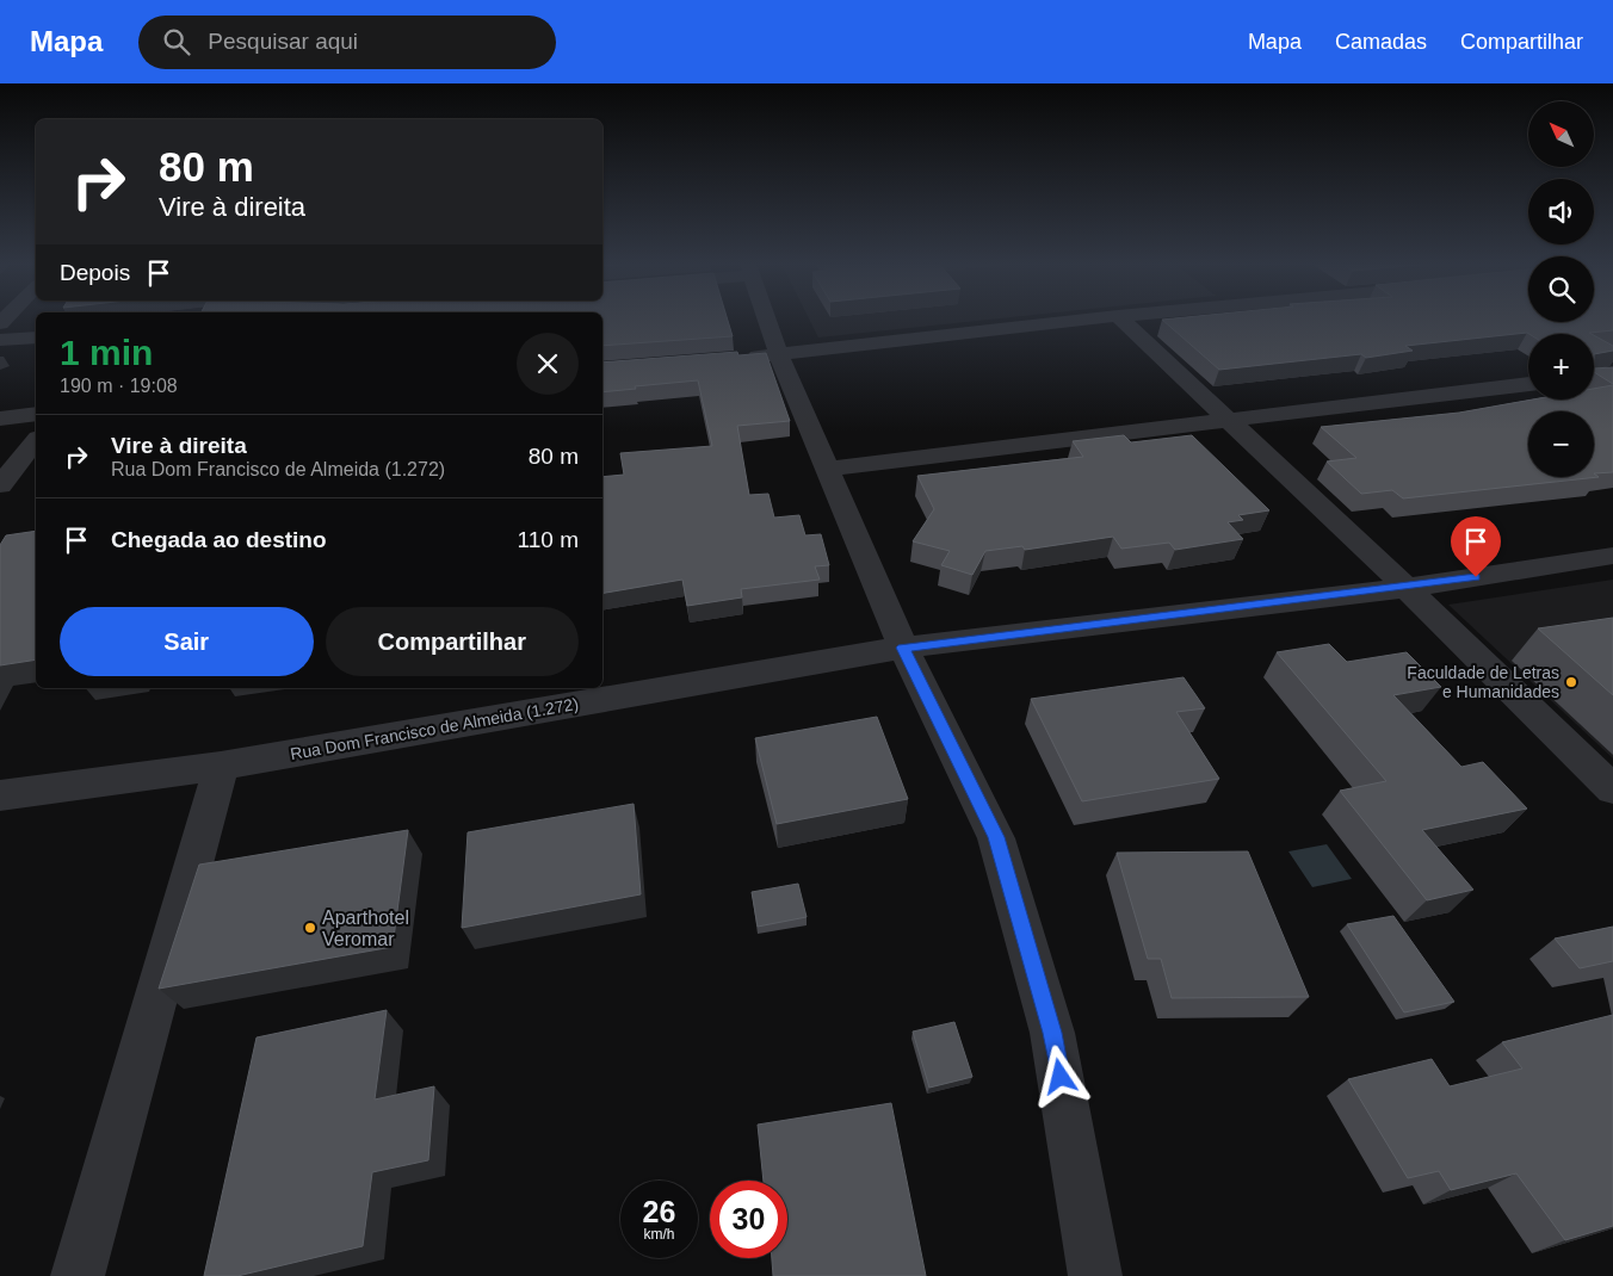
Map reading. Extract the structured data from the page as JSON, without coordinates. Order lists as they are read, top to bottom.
{
  "streets": {
    "street": ["Rua Dom Francisco de Almeida (1.272)"]
  },
  "places": ["Faculdade de Letras e Humanidades", "Aparthotel Veromar"],
  "north": "top left",
  "page": {
    "header": "Mapa",
    "search": "Pesquisar aqui",
    "nav": ["Mapa", "Camadas", "Compartilhar"],
    "map_buttons": ["+", "−"],
    "turn": ["80 m", "Vire à direita"],
    "then": "Depois",
    "heading": ["1 min", "190 m · 19:08"],
    "list": [
      {
        "name": "Vire à direita",
        "note": "Rua Dom Francisco de Almeida (1.272)",
        "value": "80 m"
      },
      {
        "name": "Chegada ao destino",
        "value": "110 m"
      }
    ],
    "buttons": ["Sair", "Compartilhar"],
    "speed": "26 km/h",
    "limit": "30"
  }
}
